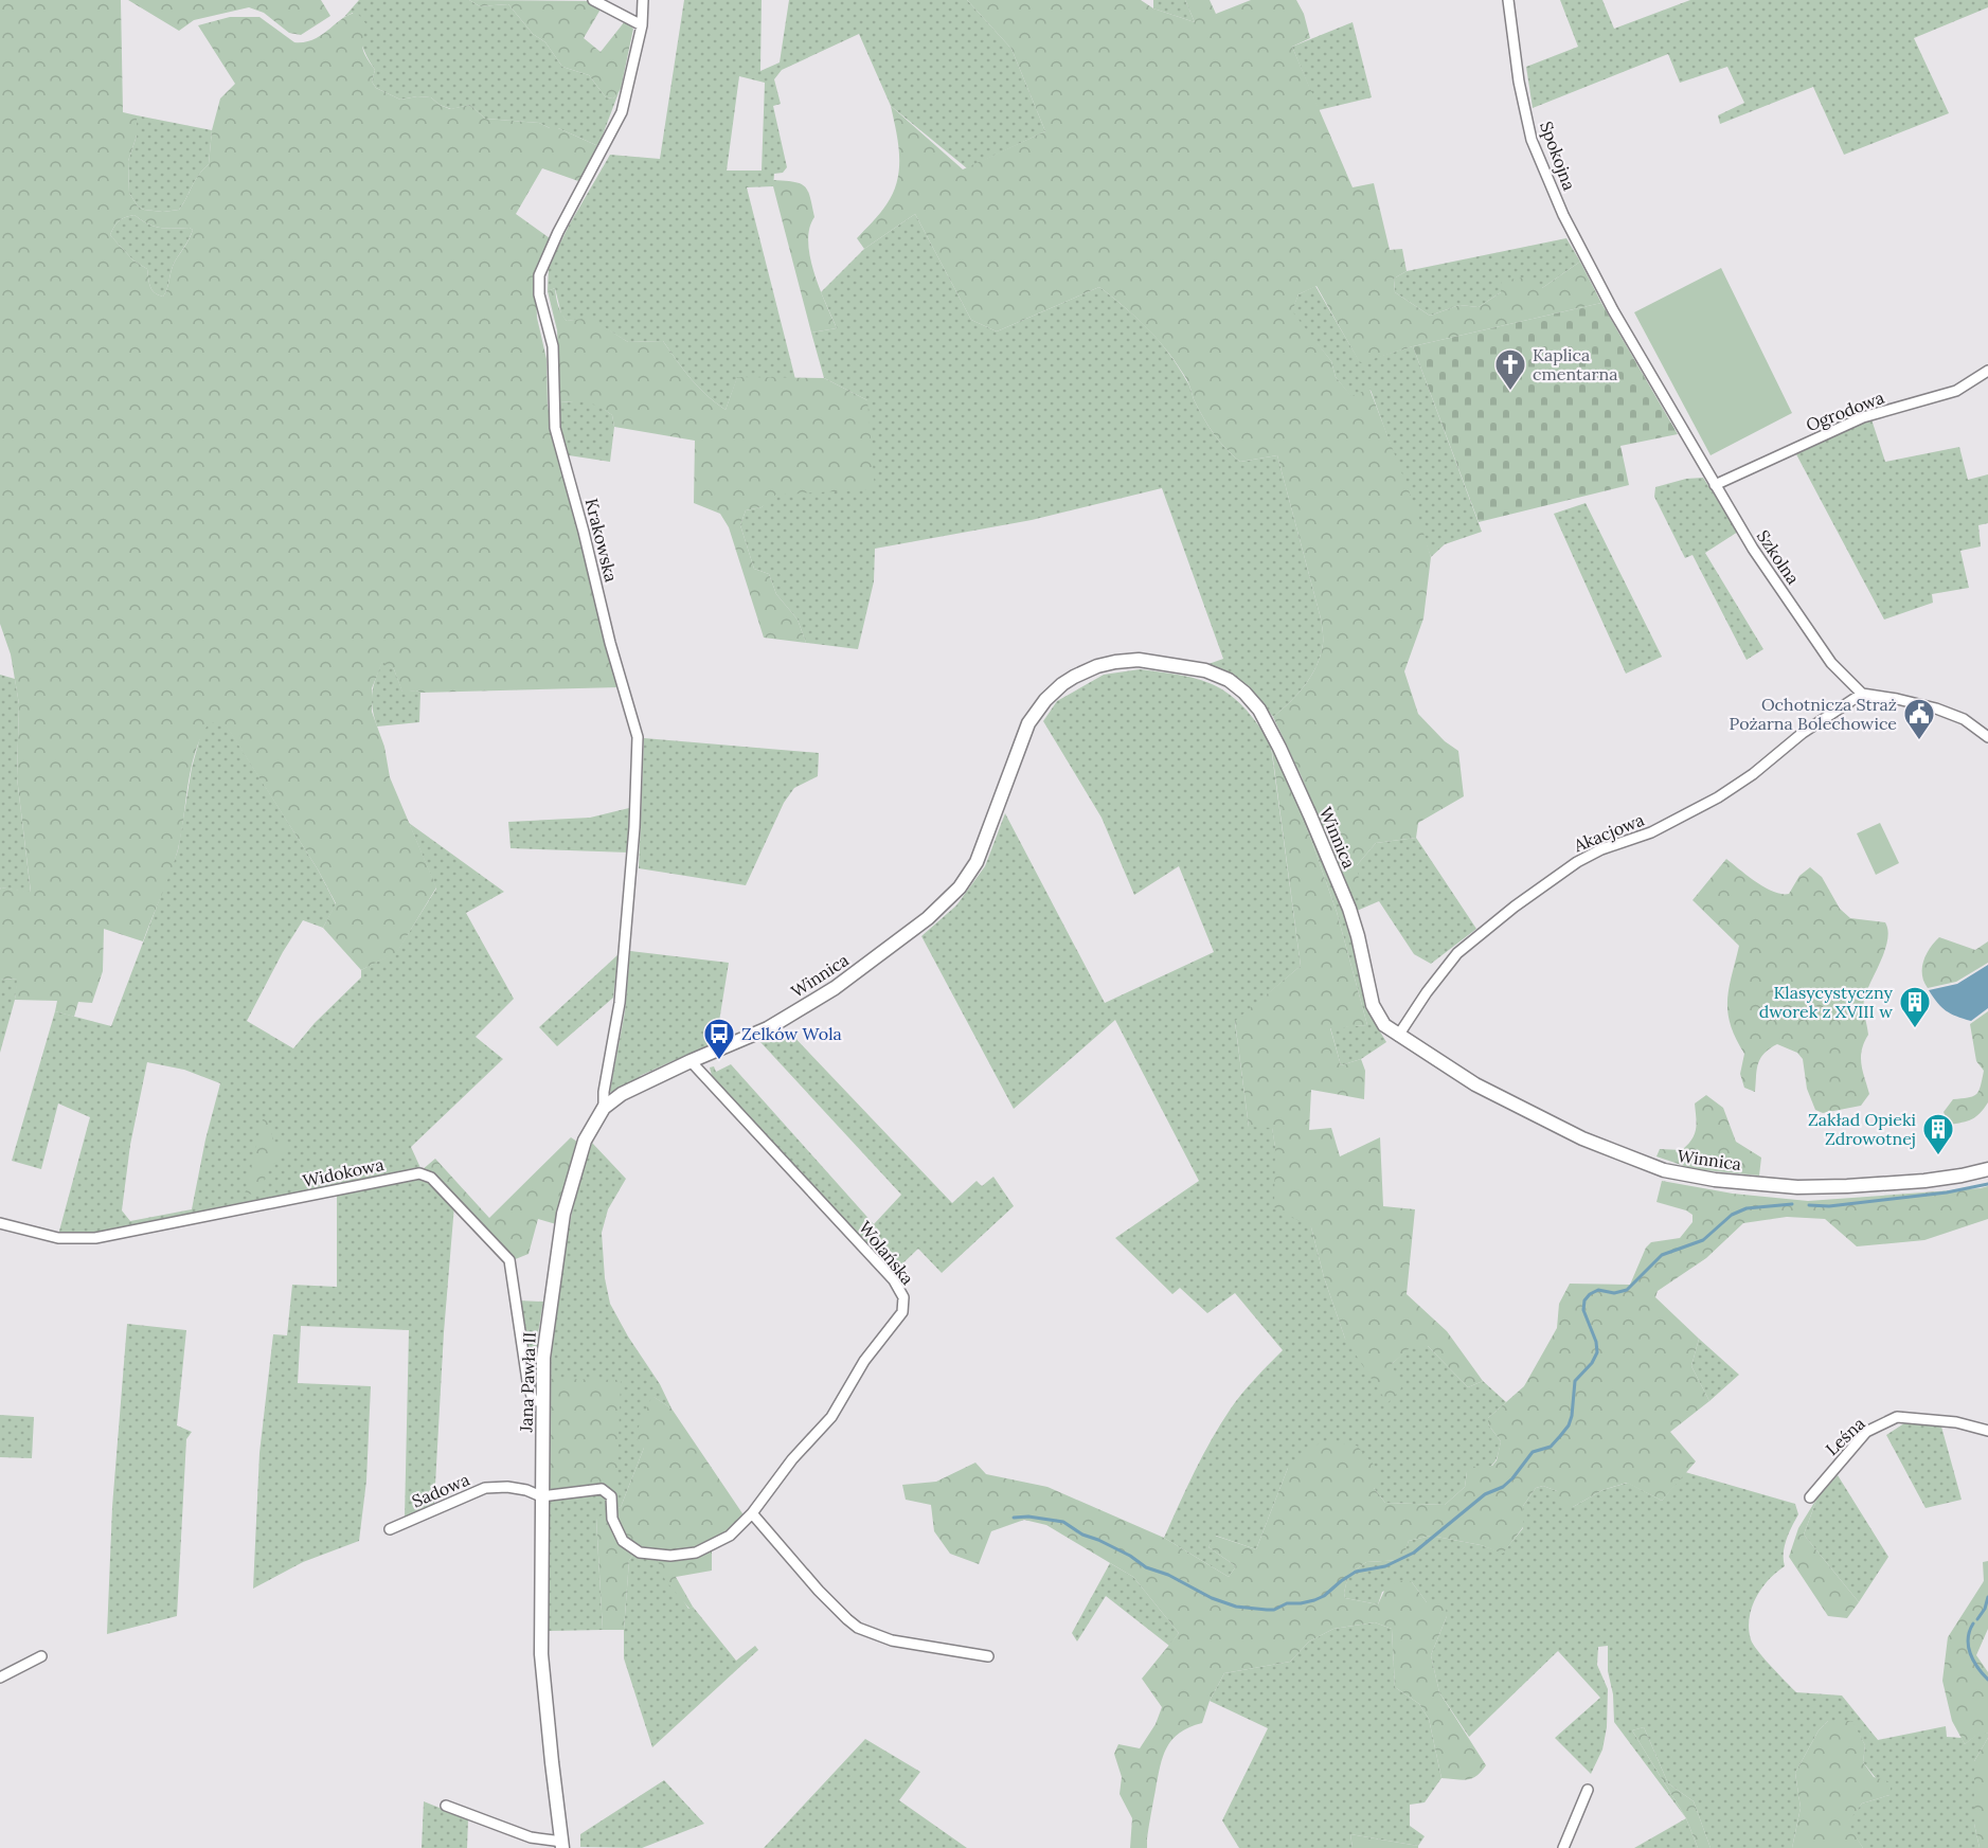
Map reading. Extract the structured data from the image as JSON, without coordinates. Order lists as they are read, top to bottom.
{
  "streets": {
    "street": [
      "Spokojna",
      "Ogrodowa",
      "Krakowska",
      "Szkolna",
      "Akacjowa",
      "Winnica",
      "Widokowa",
      "Wolańska",
      "Jana Pawła II",
      "Leśna",
      "Sadowa"
    ]
  },
  "crossings": [
    ["Spokojna", "Szkolna"],
    ["Ogrodowa", "Szkolna"],
    ["Krakowska", "Jana Pawła II"],
    ["Szkolna", "Akacjowa"],
    ["Akacjowa", "Winnica"],
    ["Winnica", "Jana Pawła II"],
    ["Widokowa", "Jana Pawła II"],
    ["Wolańska", "Jana Pawła II"],
    ["Wolańska", "Sadowa"],
    ["Jana Pawła II", "Sadowa"]
  ],
  "places": {
    "church": ["Kaplica cmentarna"],
    "public building": ["Ochotnicza Straż Pożarna Bolechowice"],
    "building": ["Klasycystyczny dworek z XVIII w", "Zakład Opieki Zdrowotnej"],
    "bus stop": ["Zelków Wola"]
  }
}
